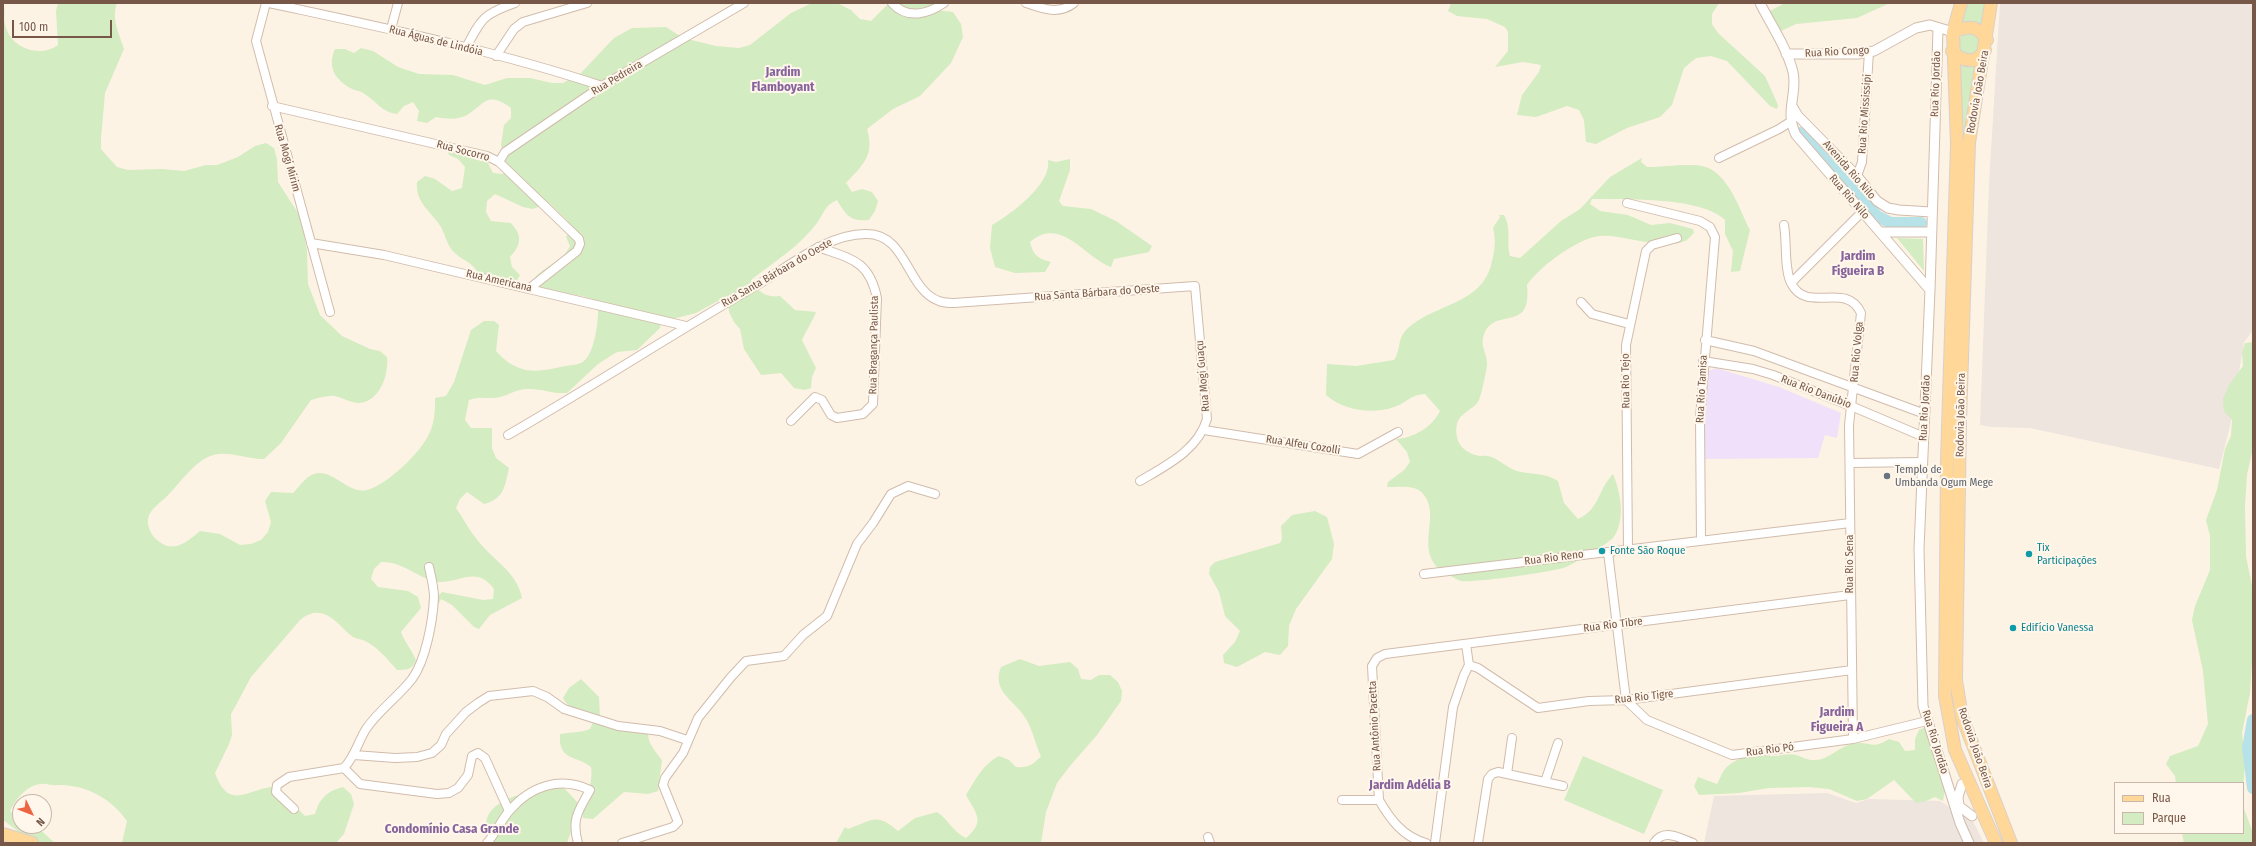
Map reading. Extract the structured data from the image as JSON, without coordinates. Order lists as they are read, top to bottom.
{
  "streets": {
    "main road": ["Rodovia João Beira"],
    "street": [
      "Rua Águas de Lindóia",
      "Rua Rio Congo",
      "Rua Pedreira",
      "Rua Rio Jordão",
      "Rua Rio Mississipi",
      "Rua Socorro",
      "Rua Mogi Mirim",
      "Avenida Rio Nilo",
      "Rua Rio Nilo",
      "Rua Santa Bárbara do Oeste",
      "Rua Americana",
      "Rua Bragança Paulista",
      "Rua Rio Volga",
      "Rua Mogi Guaçu",
      "Rua Rio Tejo",
      "Rua Rio Tamisa",
      "Rua Rio Danúbio",
      "Rua Alfeu Cozolli",
      "Rua Rio Reno",
      "Rua Rio Sena",
      "Rua Rio Tibre",
      "Rua Rio Tigre",
      "Rua Antônio Pacetta",
      "Rua Rio Pó"
    ]
  },
  "crossings": [
    ["Rua Águas de Lindóia", "Rua Pedreira"],
    ["Rua Águas de Lindóia", "Rua Mogi Mirim"],
    ["Rua Rio Congo", "Rua Rio Jordão"],
    ["Rua Rio Congo", "Rodovia João Beira"],
    ["Rua Rio Congo", "Rua Rio Mississipi"],
    ["Rua Pedreira", "Rua Socorro"],
    ["Rua Rio Jordão", "Avenida Rio Nilo"],
    ["Rua Rio Jordão", "Rua Rio Nilo"],
    ["Rua Rio Jordão", "Rua Rio Danúbio"],
    ["Rua Rio Jordão", "Rua Rio Pó"],
    ["Rua Rio Mississipi", "Avenida Rio Nilo"],
    ["Rua Socorro", "Rua Mogi Mirim"],
    ["Rua Socorro", "Rua Americana"],
    ["Rua Mogi Mirim", "Rua Americana"],
    ["Rua Santa Bárbara do Oeste", "Rua Americana"],
    ["Rua Santa Bárbara do Oeste", "Rua Bragança Paulista"],
    ["Rua Santa Bárbara do Oeste", "Rua Mogi Guaçu"],
    ["Rua Rio Volga", "Rua Rio Danúbio"],
    ["Rua Rio Volga", "Rua Rio Sena"],
    ["Rua Mogi Guaçu", "Rua Alfeu Cozolli"],
    ["Rua Rio Tejo", "Rua Rio Reno"],
    ["Rua Rio Tamisa", "Rua Rio Danúbio"],
    ["Rua Rio Tamisa", "Rua Rio Reno"],
    ["Rua Rio Danúbio", "Rua Rio Sena"],
    ["Rua Rio Reno", "Rua Rio Sena"],
    ["Rua Rio Sena", "Rua Rio Tibre"],
    ["Rua Rio Sena", "Rua Rio Tigre"],
    ["Rua Rio Sena", "Rua Rio Pó"],
    ["Rua Rio Tibre", "Rua Antônio Pacetta"],
    ["Rua Rio Tigre", "Rua Rio Pó"]
  ],
  "districts": [
    "Jardim Flamboyant",
    "Jardim Figueira B",
    "Jardim Figueira A",
    "Jardim Adélia B",
    "Condomínio Casa Grande"
  ],
  "places": [
    "Templo de Umbanda Ogum Mege",
    "Fonte São Roque",
    "Tix Participações",
    "Edifício Vanessa"
  ],
  "legend": ["Rua", "Parque"],
  "scale_bar": "100 m",
  "north": "bottom right"
}
